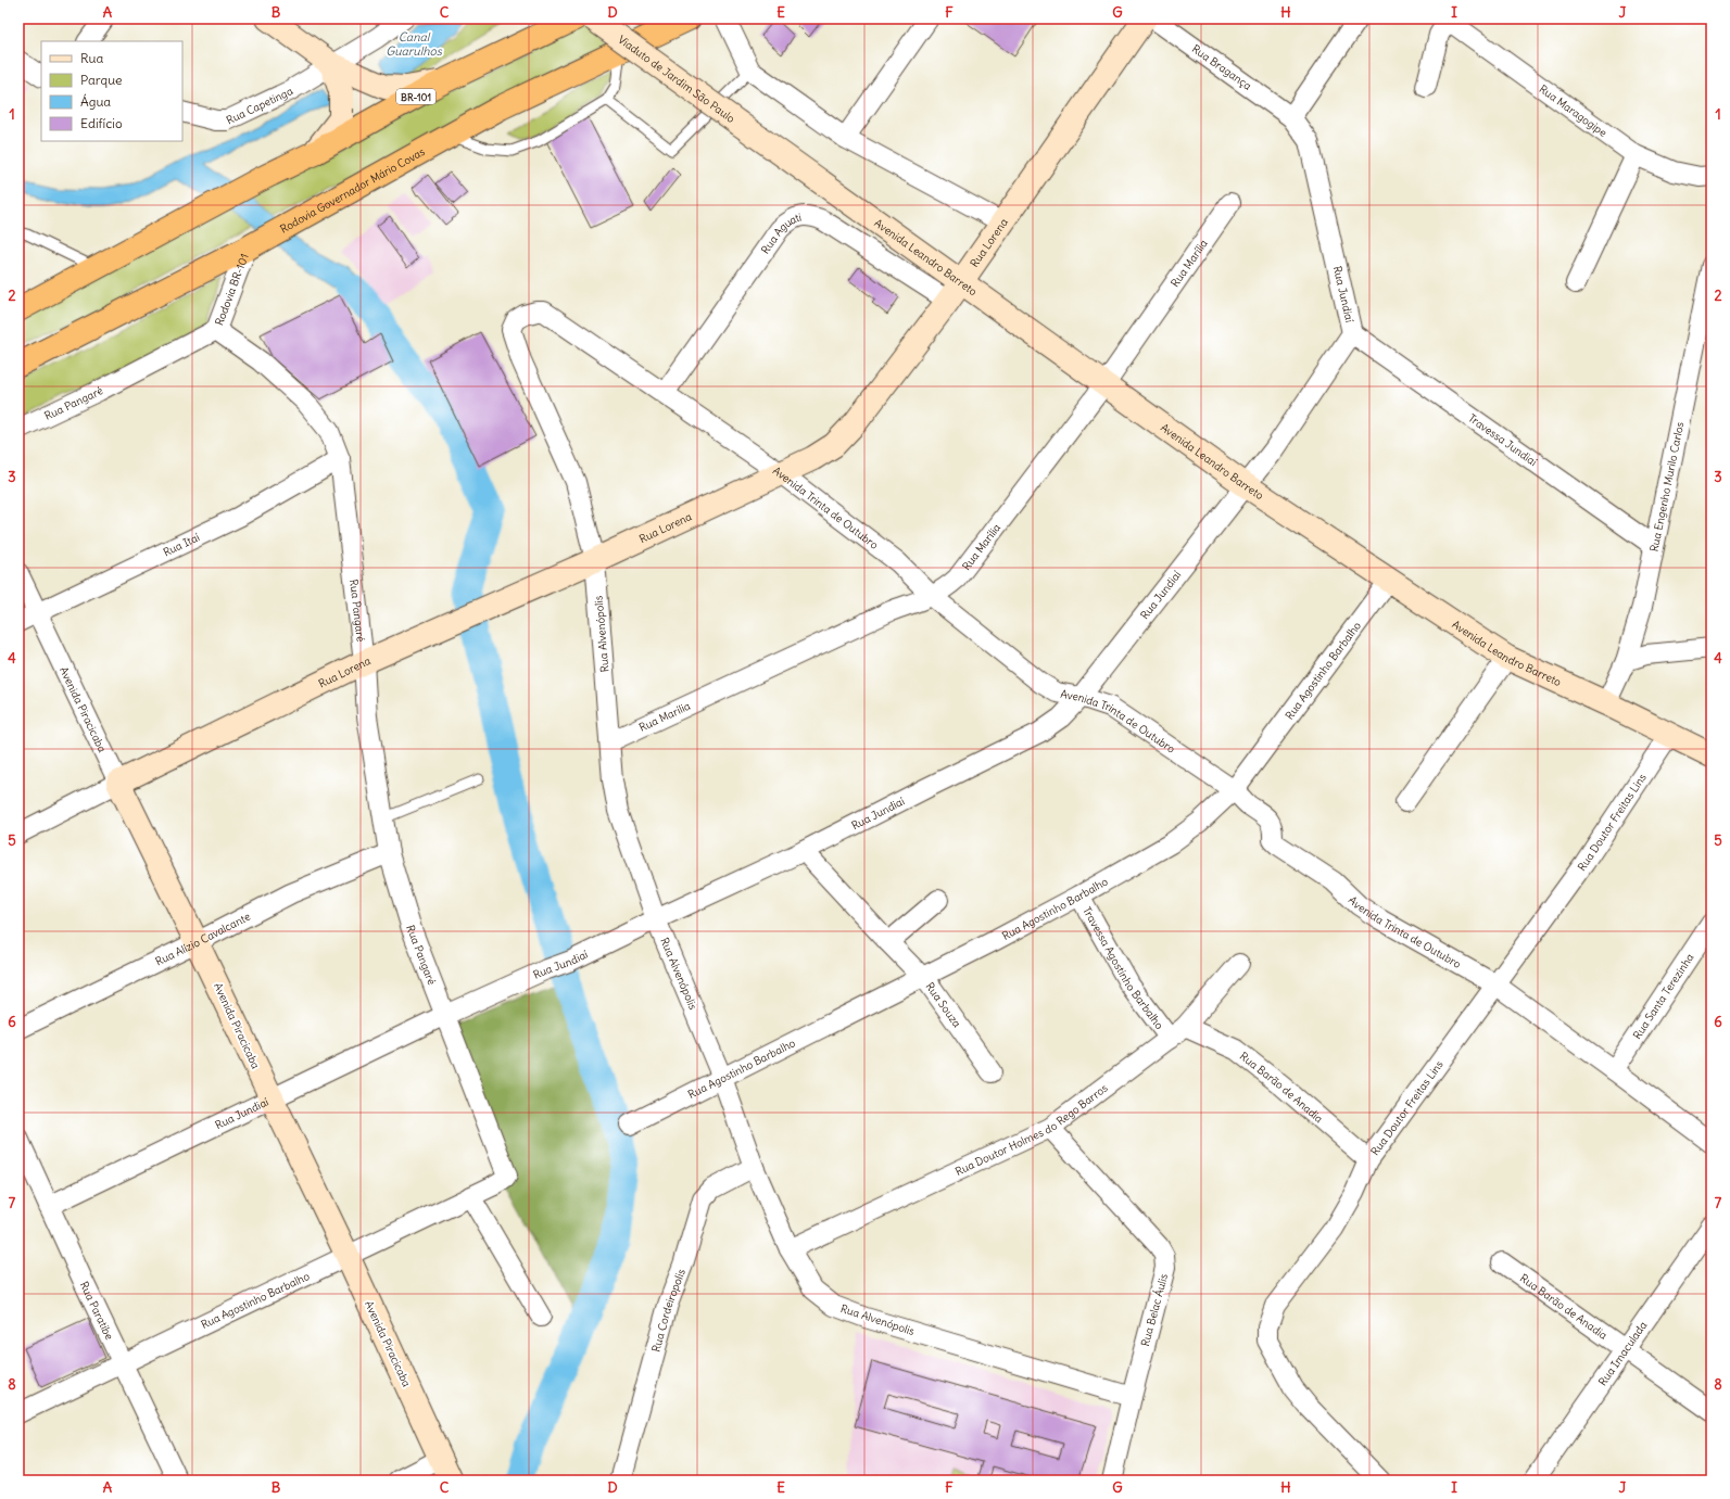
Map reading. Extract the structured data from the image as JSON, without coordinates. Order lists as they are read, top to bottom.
{
  "streets": {
    "highway": ["BR-101", "Rodovia Governador Mário Covas"],
    "main road": [
      "Viaduto de Jardim São Paulo",
      "Rua Lorena",
      "Avenida Leandro Barreto",
      "Avenida Piracicaba"
    ],
    "street": [
      "Rua Bragança",
      "Rua Capetinga",
      "Rua Maragogipe",
      "Rua Aguati",
      "Rua Marília",
      "Rodovia BR-101",
      "Rua Jundiaí",
      "Rua Pangaré",
      "Travessa Jundiaí",
      "Rua Engenho Murilo Carlos",
      "Avenida Trinta de Outubro",
      "Rua Itaí",
      "Rua Alvenópolis",
      "Rua Agostinho Barbalho",
      "Rua Doutor Freitas Lins",
      "Rua Alízio Cavalcante",
      "Travessa Agostinho Barbalho",
      "Rua Santa Terezinha",
      "Rua Souza",
      "Rua Barão de Anadia",
      "Rua Doutor Holmes do Rego Barros",
      "Rua Paratibe",
      "Rua Cordeiropolis",
      "Rua Belac Áulis",
      "Rua Imaculada"
    ]
  },
  "crossings": [
    ["Rua Bragança", "Rua Jundiaí"],
    ["Viaduto de Jardim São Paulo", "Avenida Leandro Barreto"],
    ["Rodovia Governador Mário Covas", "Rodovia BR-101"],
    ["Rua Aguati", "Rua Lorena"],
    ["Rua Aguati", "Avenida Trinta de Outubro"],
    ["Rua Lorena", "Avenida Leandro Barreto"],
    ["Rua Lorena", "Rua Pangaré"],
    ["Rua Lorena", "Avenida Trinta de Outubro"],
    ["Rua Lorena", "Rua Alvenópolis"],
    ["Rua Lorena", "Avenida Piracicaba"],
    ["Avenida Leandro Barreto", "Rua Marília"],
    ["Avenida Leandro Barreto", "Rua Jundiaí"],
    ["Avenida Leandro Barreto", "Rua Engenho Murilo Carlos"],
    ["Avenida Leandro Barreto", "Rua Agostinho Barbalho"],
    ["Avenida Leandro Barreto", "Rua Doutor Freitas Lins"],
    ["Rua Marília", "Avenida Trinta de Outubro"],
    ["Rua Marília", "Rua Alvenópolis"],
    ["Rodovia BR-101", "Rua Pangaré"],
    ["Rua Jundiaí", "Rua Pangaré"],
    ["Rua Jundiaí", "Travessa Jundiaí"],
    ["Rua Jundiaí", "Avenida Trinta de Outubro"],
    ["Rua Jundiaí", "Rua Alvenópolis"],
    ["Rua Jundiaí", "Avenida Piracicaba"],
    ["Rua Jundiaí", "Rua Souza"],
    ["Rua Jundiaí", "Rua Paratibe"],
    ["Rua Pangaré", "Rua Itaí"],
    ["Rua Pangaré", "Rua Agostinho Barbalho"],
    ["Rua Pangaré", "Rua Alízio Cavalcante"],
    ["Travessa Jundiaí", "Rua Engenho Murilo Carlos"],
    ["Avenida Trinta de Outubro", "Rua Alvenópolis"],
    ["Avenida Trinta de Outubro", "Rua Agostinho Barbalho"],
    ["Avenida Trinta de Outubro", "Rua Doutor Freitas Lins"],
    ["Avenida Trinta de Outubro", "Rua Santa Terezinha"],
    ["Rua Itaí", "Avenida Piracicaba"],
    ["Rua Alvenópolis", "Rua Agostinho Barbalho"],
    ["Rua Alvenópolis", "Rua Doutor Holmes do Rego Barros"],
    ["Rua Alvenópolis", "Rua Cordeiropolis"],
    ["Rua Alvenópolis", "Rua Belac Áulis"],
    ["Rua Agostinho Barbalho", "Avenida Piracicaba"],
    ["Rua Agostinho Barbalho", "Travessa Agostinho Barbalho"],
    ["Rua Agostinho Barbalho", "Rua Souza"],
    ["Rua Agostinho Barbalho", "Rua Paratibe"],
    ["Avenida Piracicaba", "Rua Alízio Cavalcante"],
    ["Rua Doutor Freitas Lins", "Rua Barão de Anadia"],
    ["Travessa Agostinho Barbalho", "Rua Barão de Anadia"],
    ["Travessa Agostinho Barbalho", "Rua Doutor Holmes do Rego Barros"],
    ["Rua Barão de Anadia", "Rua Doutor Holmes do Rego Barros"],
    ["Rua Barão de Anadia", "Rua Imaculada"],
    ["Rua Doutor Holmes do Rego Barros", "Rua Belac Áulis"]
  ],
  "water": ["Canal Guarulhos"],
  "legend": [
    "Rua",
    "Parque",
    "Água",
    "Edifício"
  ],
  "grid": {
    "columns": [
      "A",
      "B",
      "C",
      "D",
      "E",
      "F",
      "G",
      "H",
      "I",
      "J"
    ],
    "rows": [
      "1",
      "2",
      "3",
      "4",
      "5",
      "6",
      "7",
      "8"
    ]
  }
}
